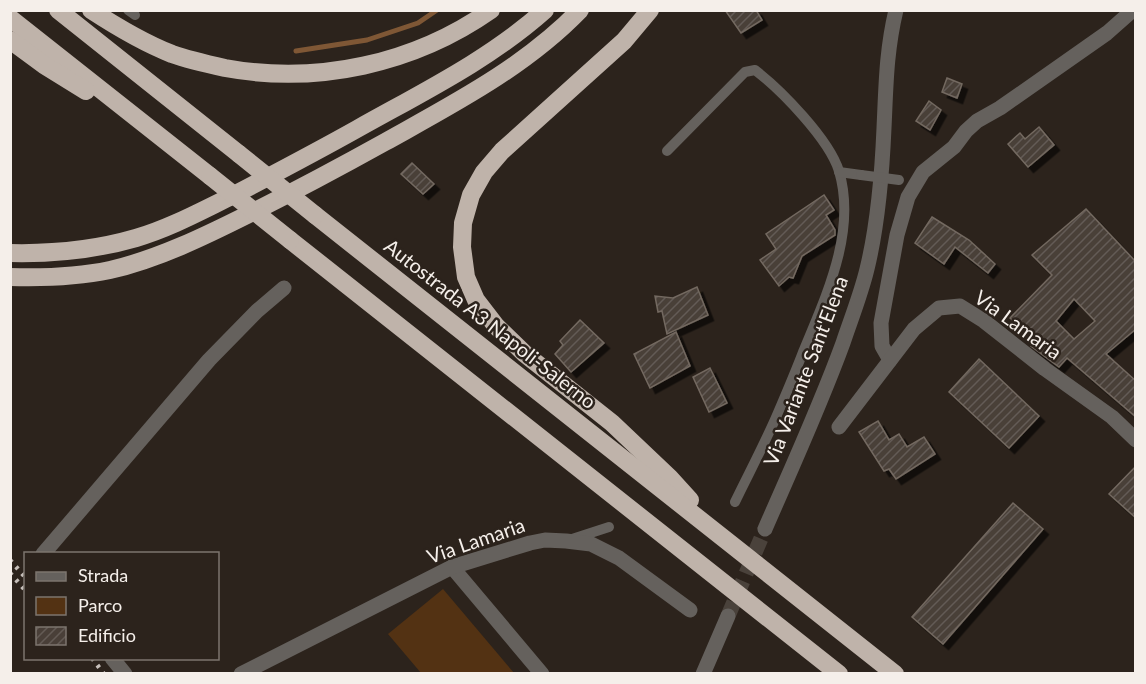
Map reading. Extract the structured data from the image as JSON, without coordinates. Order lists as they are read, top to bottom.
{
  "streets": {
    "highway": ["Autostrada A3 Napoli-Salerno"],
    "street": ["Via Lamaria", "Via Variante Sant'Elena"]
  },
  "legend": ["Strada", "Parco", "Edificio"]
}
